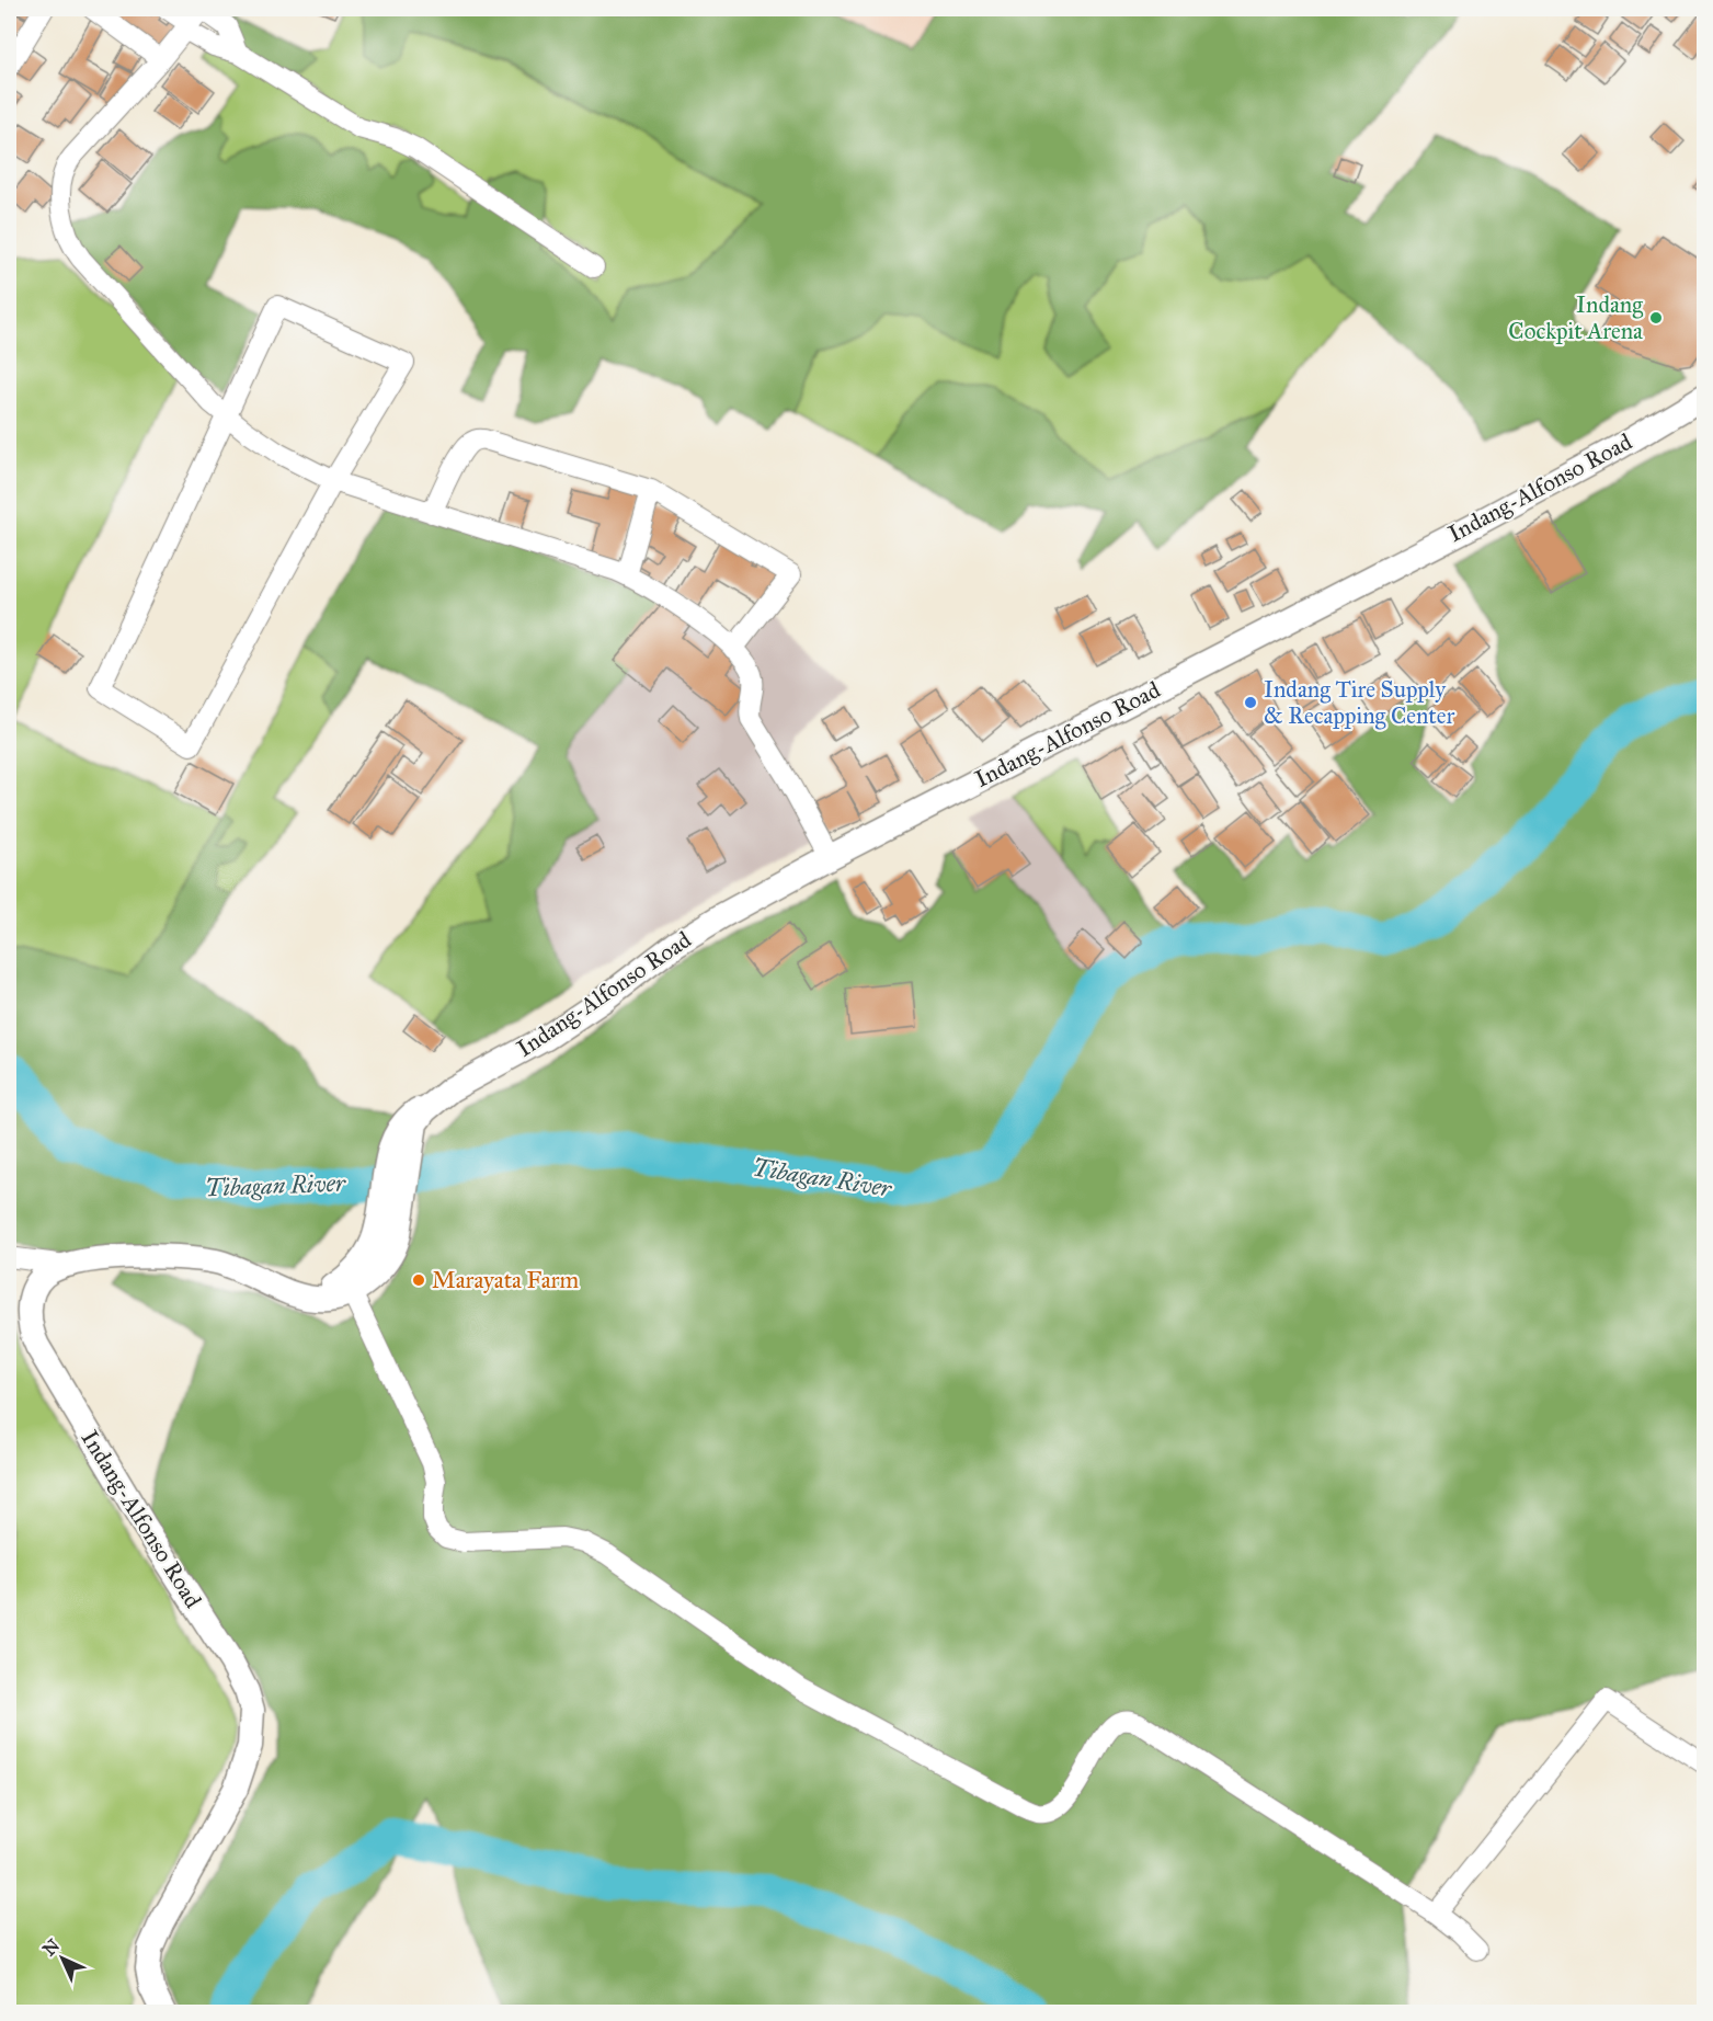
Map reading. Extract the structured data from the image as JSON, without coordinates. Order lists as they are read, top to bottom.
{
  "streets": {
    "main road": ["Indang-Alfonso Road"]
  },
  "water": ["Tibagan River"],
  "places": ["Indang Cockpit Arena", "Indang Tire Supply & Recapping Center", "Marayata Farm"],
  "north": "top left"
}
